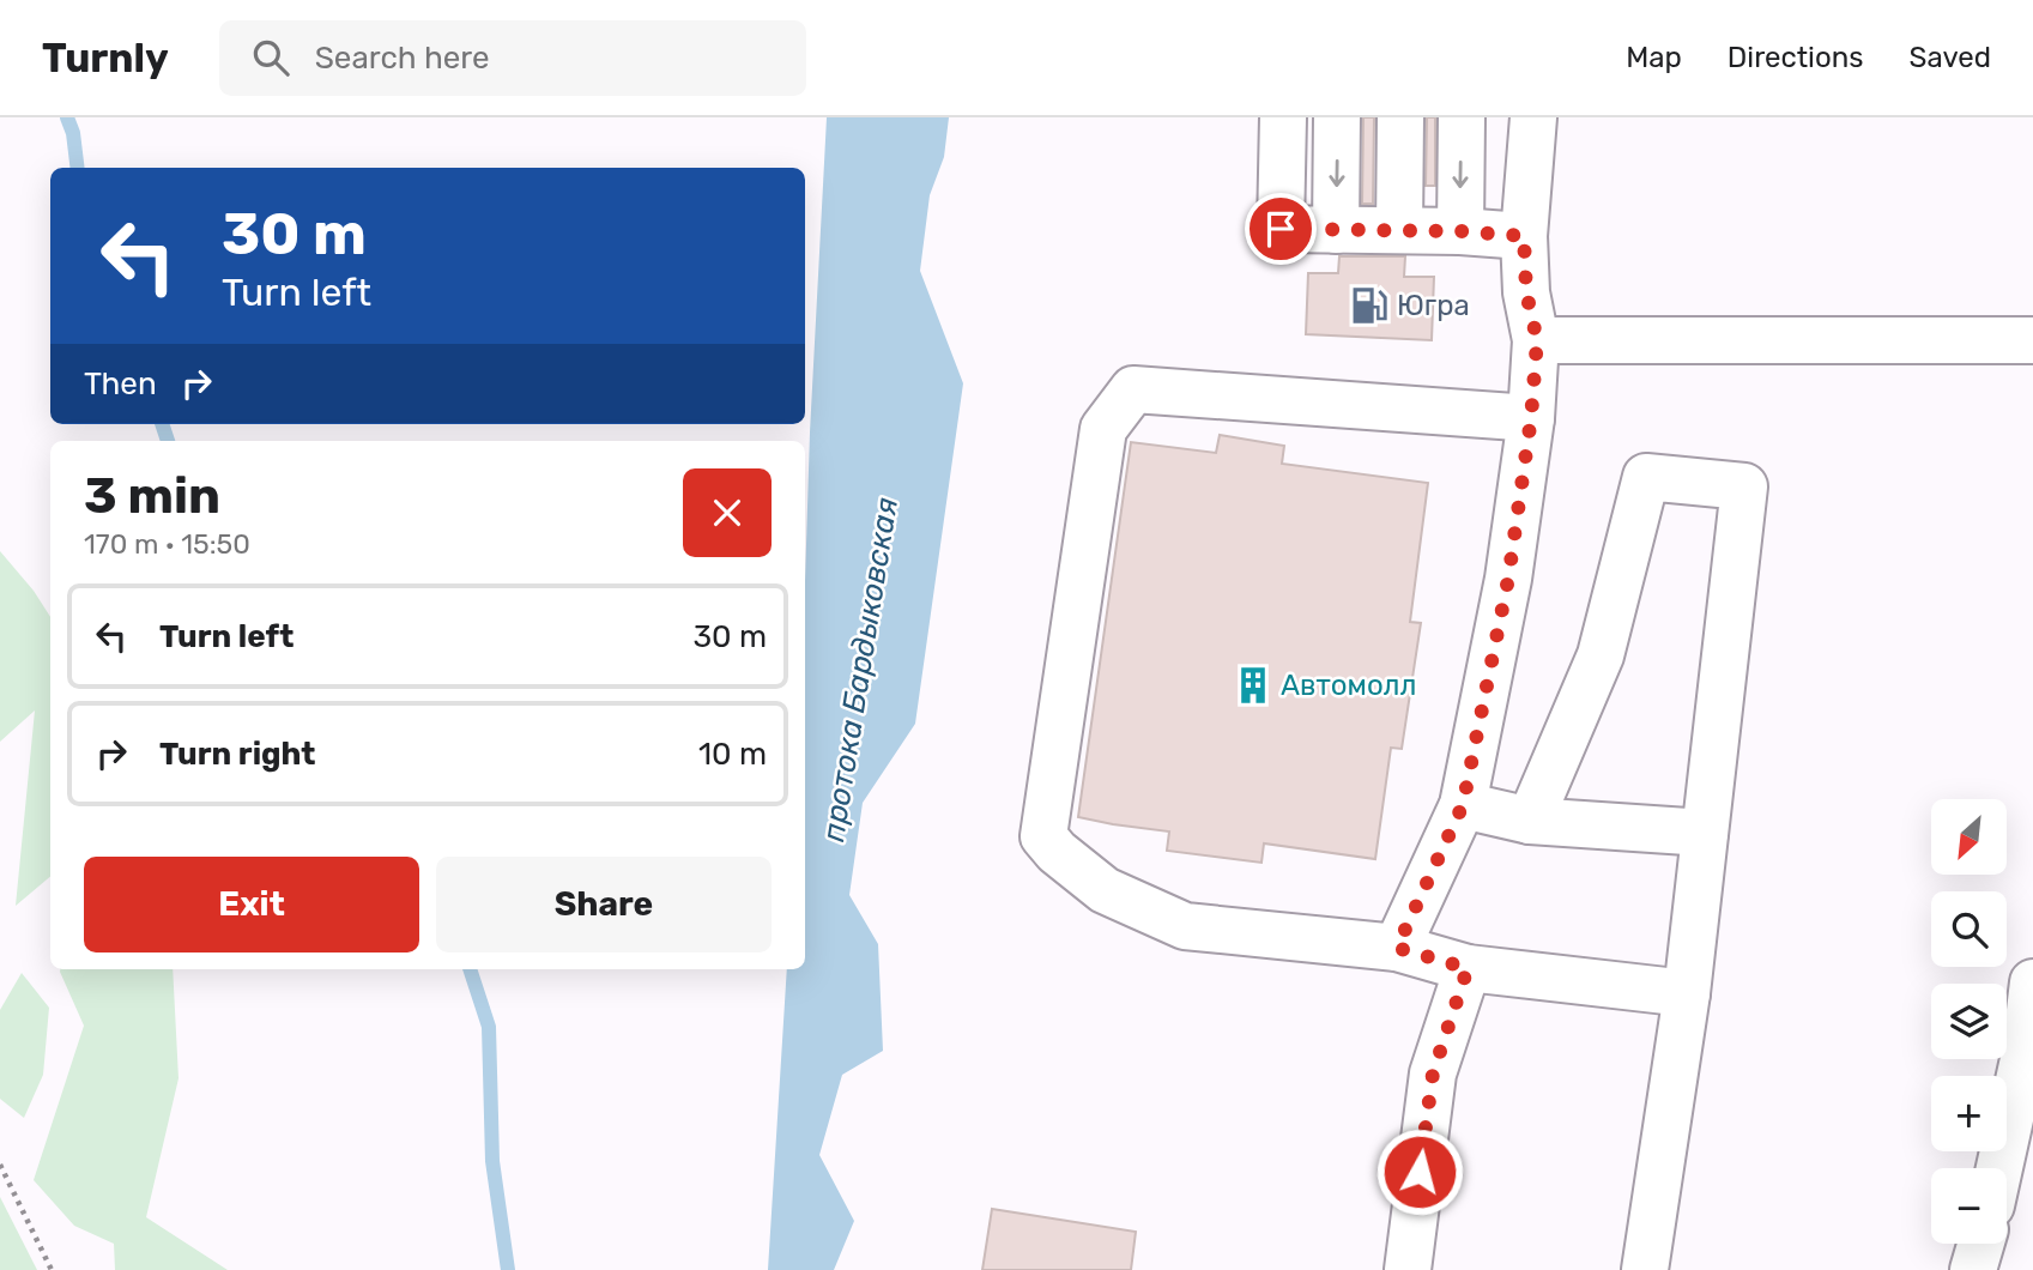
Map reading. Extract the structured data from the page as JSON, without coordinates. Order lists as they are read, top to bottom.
{
  "water": ["протока Бардыковская"],
  "places": {
    "fuel station": ["Югра"],
    "building": ["Автомолл"]
  },
  "north": "bottom left",
  "page": {
    "header": "Turnly",
    "search": "Search here",
    "nav": ["Map", "Directions", "Saved"],
    "turn": ["30 m", "Turn left"],
    "then": "Then",
    "heading": ["3 min", "170 m · 15:50"],
    "list": [
      {
        "name": "Turn left",
        "value": "30 m"
      },
      {
        "name": "Turn right",
        "value": "10 m"
      }
    ],
    "map_buttons": ["+", "−"],
    "buttons": ["Exit", "Share"]
  }
}
